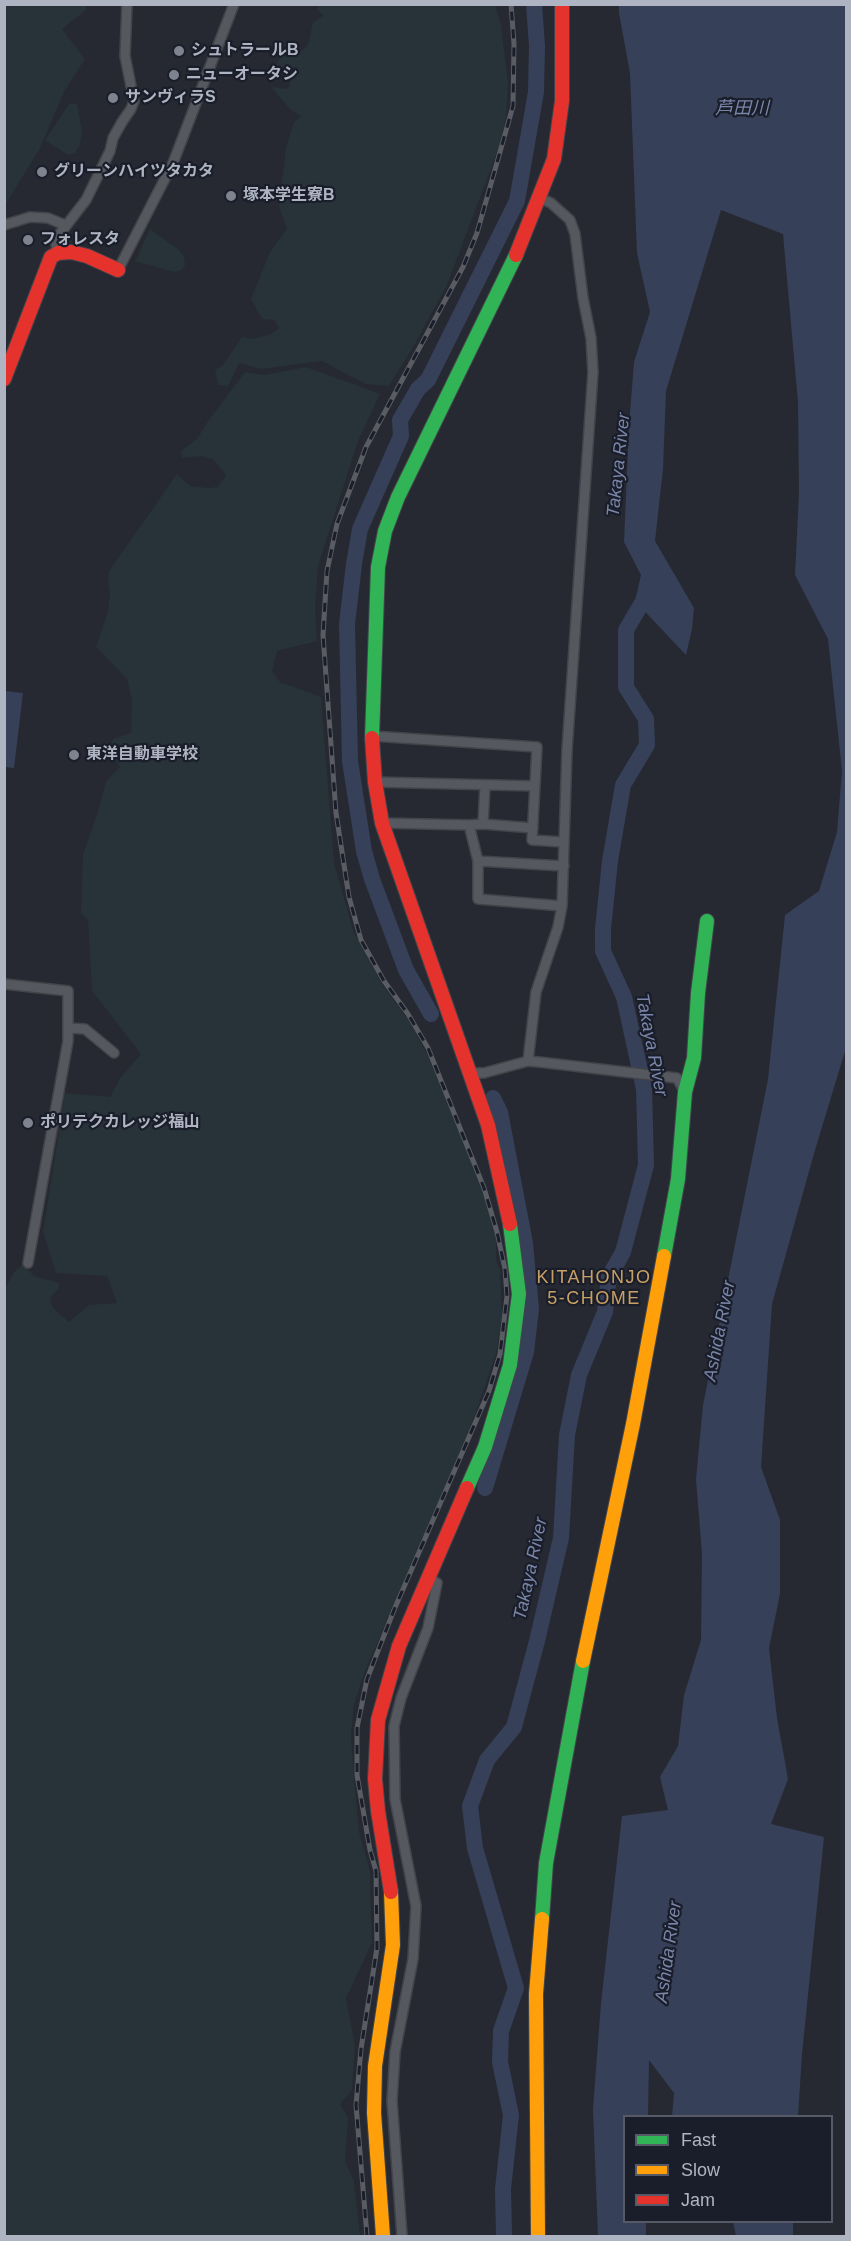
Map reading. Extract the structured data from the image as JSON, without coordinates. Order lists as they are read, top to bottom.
{
  "districts": ["KITAHONJO 5-CHOME"],
  "water": ["芦田川", "Takaya River", "Ashida River"],
  "places": [
    "シュトラールB",
    "ニューオータシ",
    "サンヴィラS",
    "グリーンハイツタカタ",
    "塚本学生寮B",
    "フォレスタ",
    "東洋自動車学校",
    "ポリテクカレッジ福山"
  ],
  "legend": ["Fast", "Slow", "Jam"]
}
